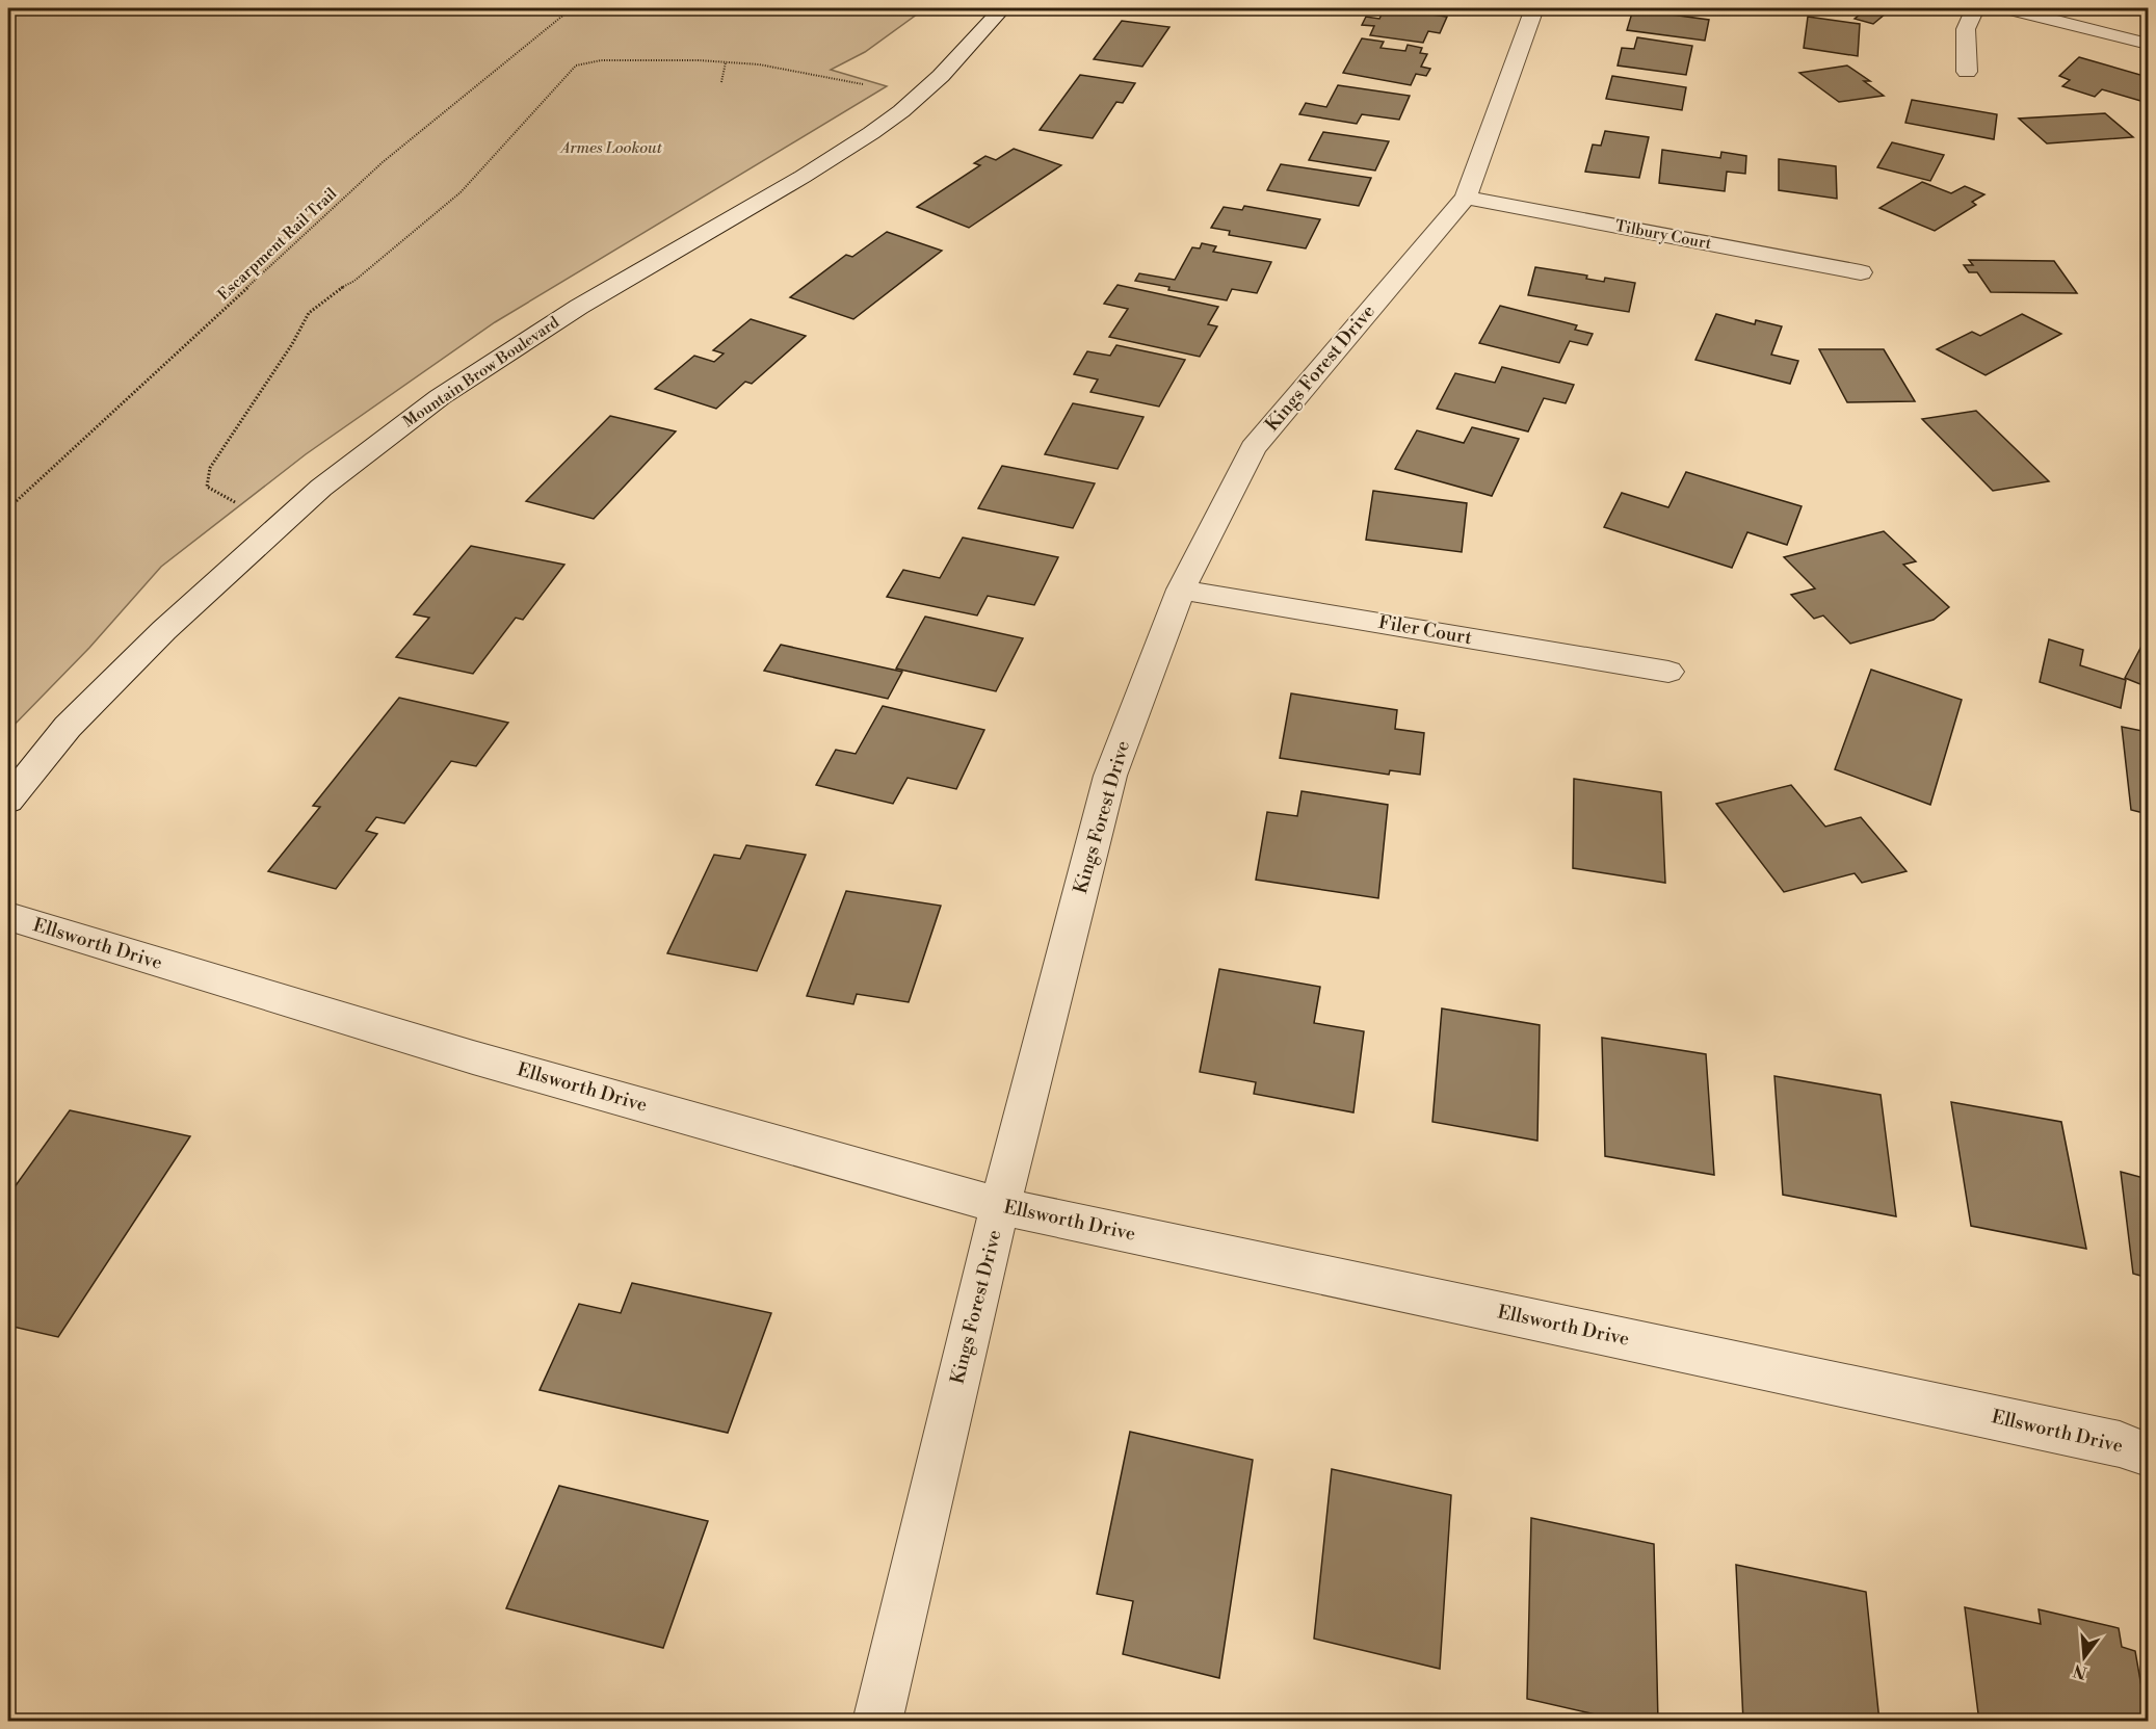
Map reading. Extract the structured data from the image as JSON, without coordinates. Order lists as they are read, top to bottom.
{
  "streets": {
    "street": [
      "Tilbury Court",
      "Kings Forest Drive",
      "Mountain Brow Boulevard",
      "Filer Court",
      "Ellsworth Drive"
    ],
    "path": ["Escarpment Rail Trail"]
  },
  "crossings": [
    ["Tilbury Court", "Kings Forest Drive"],
    ["Kings Forest Drive", "Filer Court"],
    ["Kings Forest Drive", "Ellsworth Drive"]
  ],
  "parks": ["Armes Lookout"],
  "north": "bottom"
}
